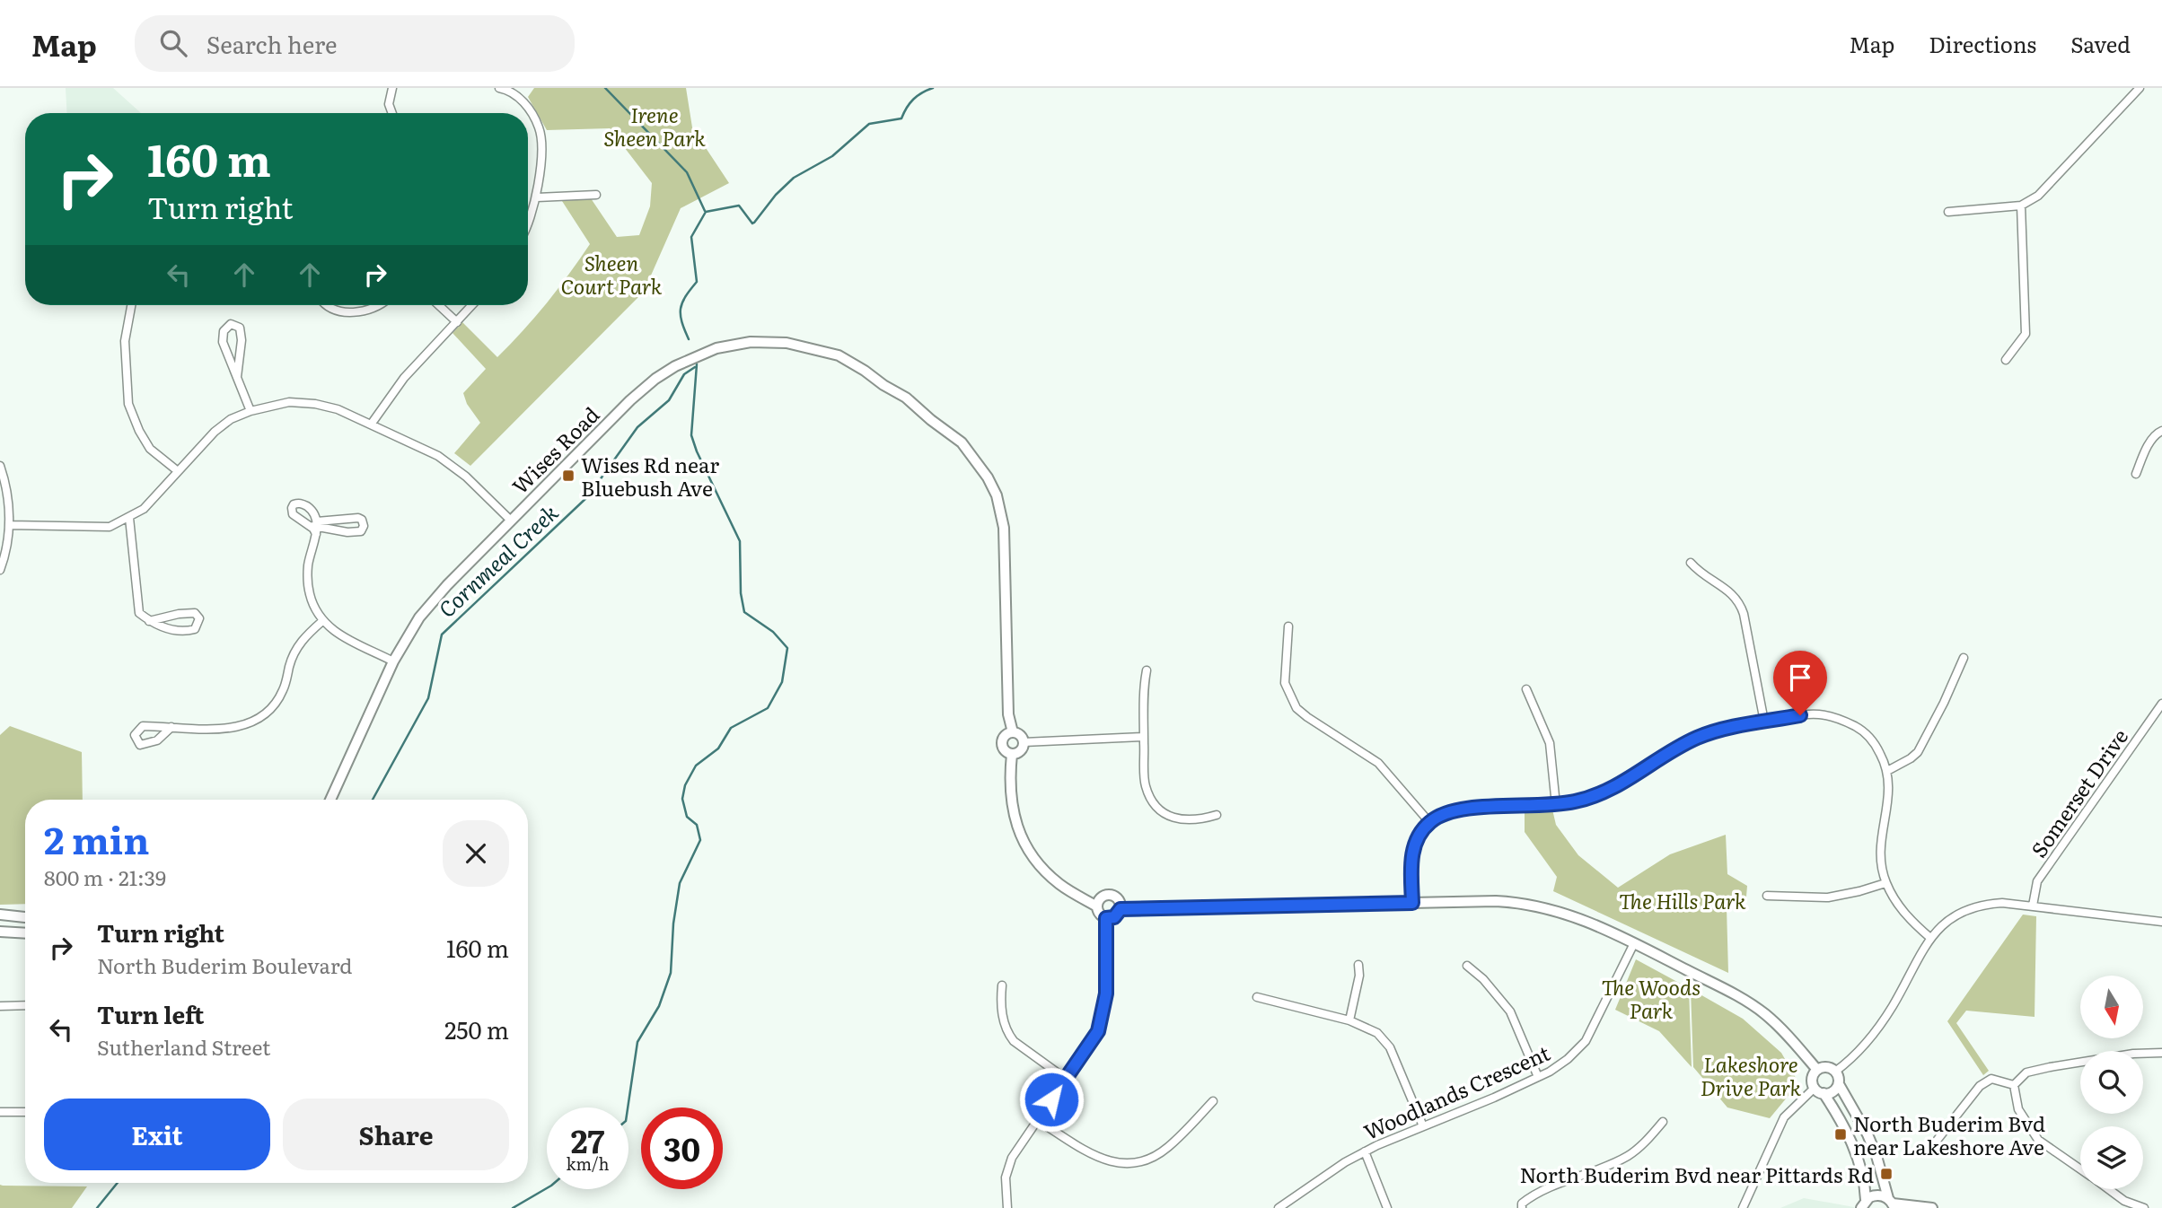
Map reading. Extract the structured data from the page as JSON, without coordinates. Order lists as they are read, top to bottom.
{
  "streets": {
    "street": ["Wises Road", "Somerset Drive", "Woodlands Crescent"]
  },
  "water": ["Cornmeal Creek"],
  "parks": [
    "Irene Sheen Park",
    "Sheen Court Park",
    "The Hills Park",
    "The Woods Park",
    "Lakeshore Drive Park"
  ],
  "places": {
    "transit": ["Wises Rd near Bluebush Ave", "North Buderim Bvd near Lakeshore Ave", "North Buderim Bvd near Pittards Rd"]
  },
  "north": "bottom",
  "page": {
    "header": "Map",
    "search": "Search here",
    "nav": ["Map", "Directions", "Saved"],
    "turn": ["160 m", "Turn right"],
    "heading": ["2 min", "800 m · 21:39"],
    "list": [
      {
        "name": "Turn right",
        "note": "North Buderim Boulevard",
        "value": "160 m"
      },
      {
        "name": "Turn left",
        "note": "Sutherland Street",
        "value": "250 m"
      }
    ],
    "buttons": ["Exit", "Share"],
    "speed": "27 km/h",
    "limit": "30"
  }
}
